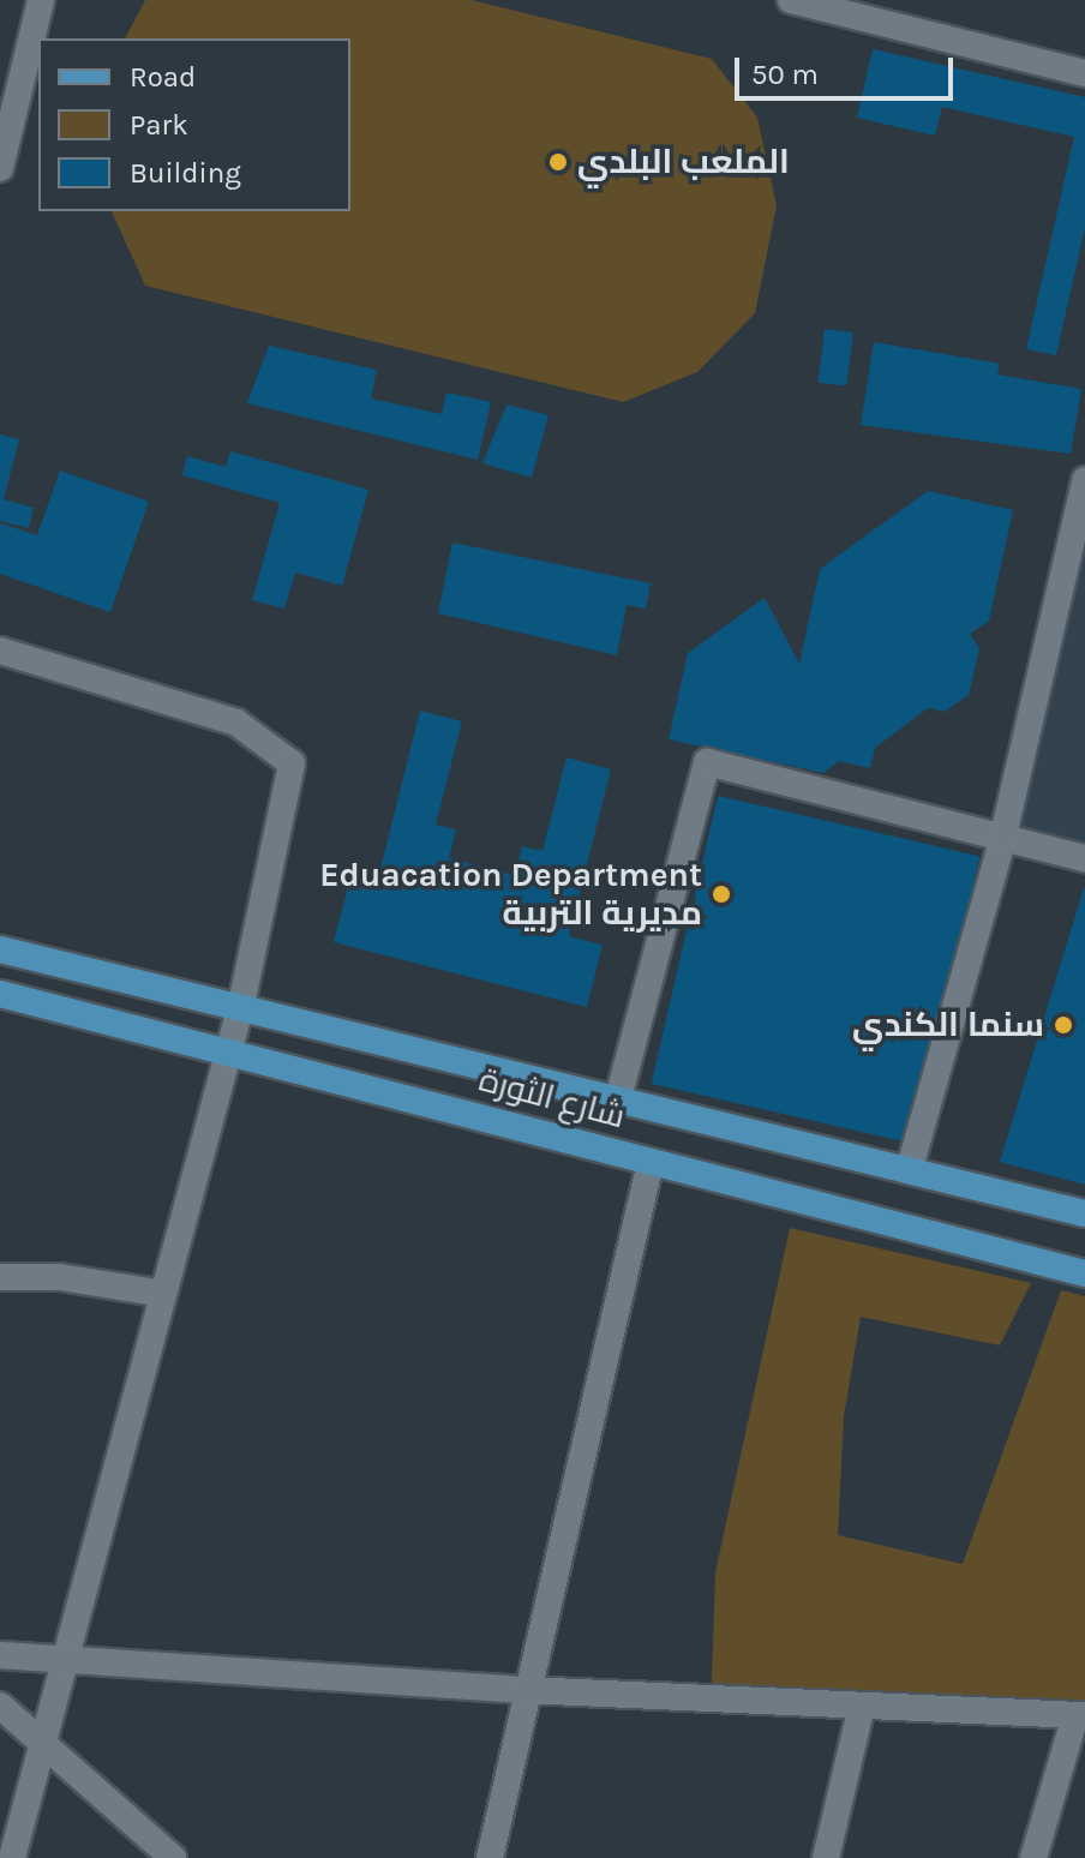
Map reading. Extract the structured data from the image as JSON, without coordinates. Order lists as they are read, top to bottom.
{
  "streets": {
    "main road": ["شارع الثورة"]
  },
  "places": ["الملعب البلدي", "Eduacation Department مديرية التربية", "سنما الكندي"],
  "legend": ["Road", "Park", "Building"],
  "scale_bar": "50 m"
}
